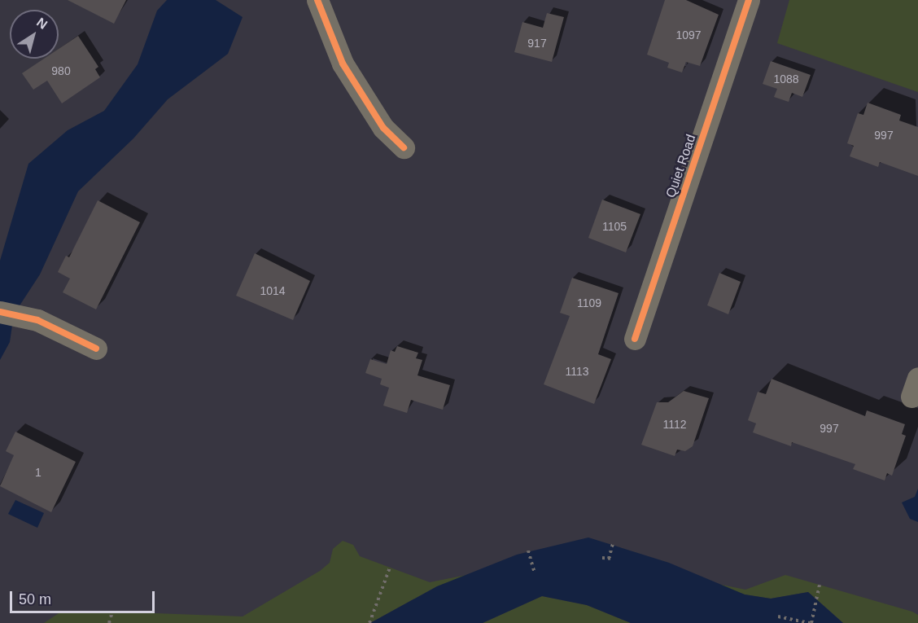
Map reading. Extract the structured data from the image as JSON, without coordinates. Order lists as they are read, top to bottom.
{
  "streets": {
    "street": ["Quiet Road"]
  },
  "house_numbers": [
    "1097",
    "917",
    "980",
    "1088",
    "997",
    "1105",
    "1014",
    "1109",
    "1113",
    "1112",
    "997",
    "1"
  ],
  "scale_bar": "50 m",
  "north": "top right"
}
